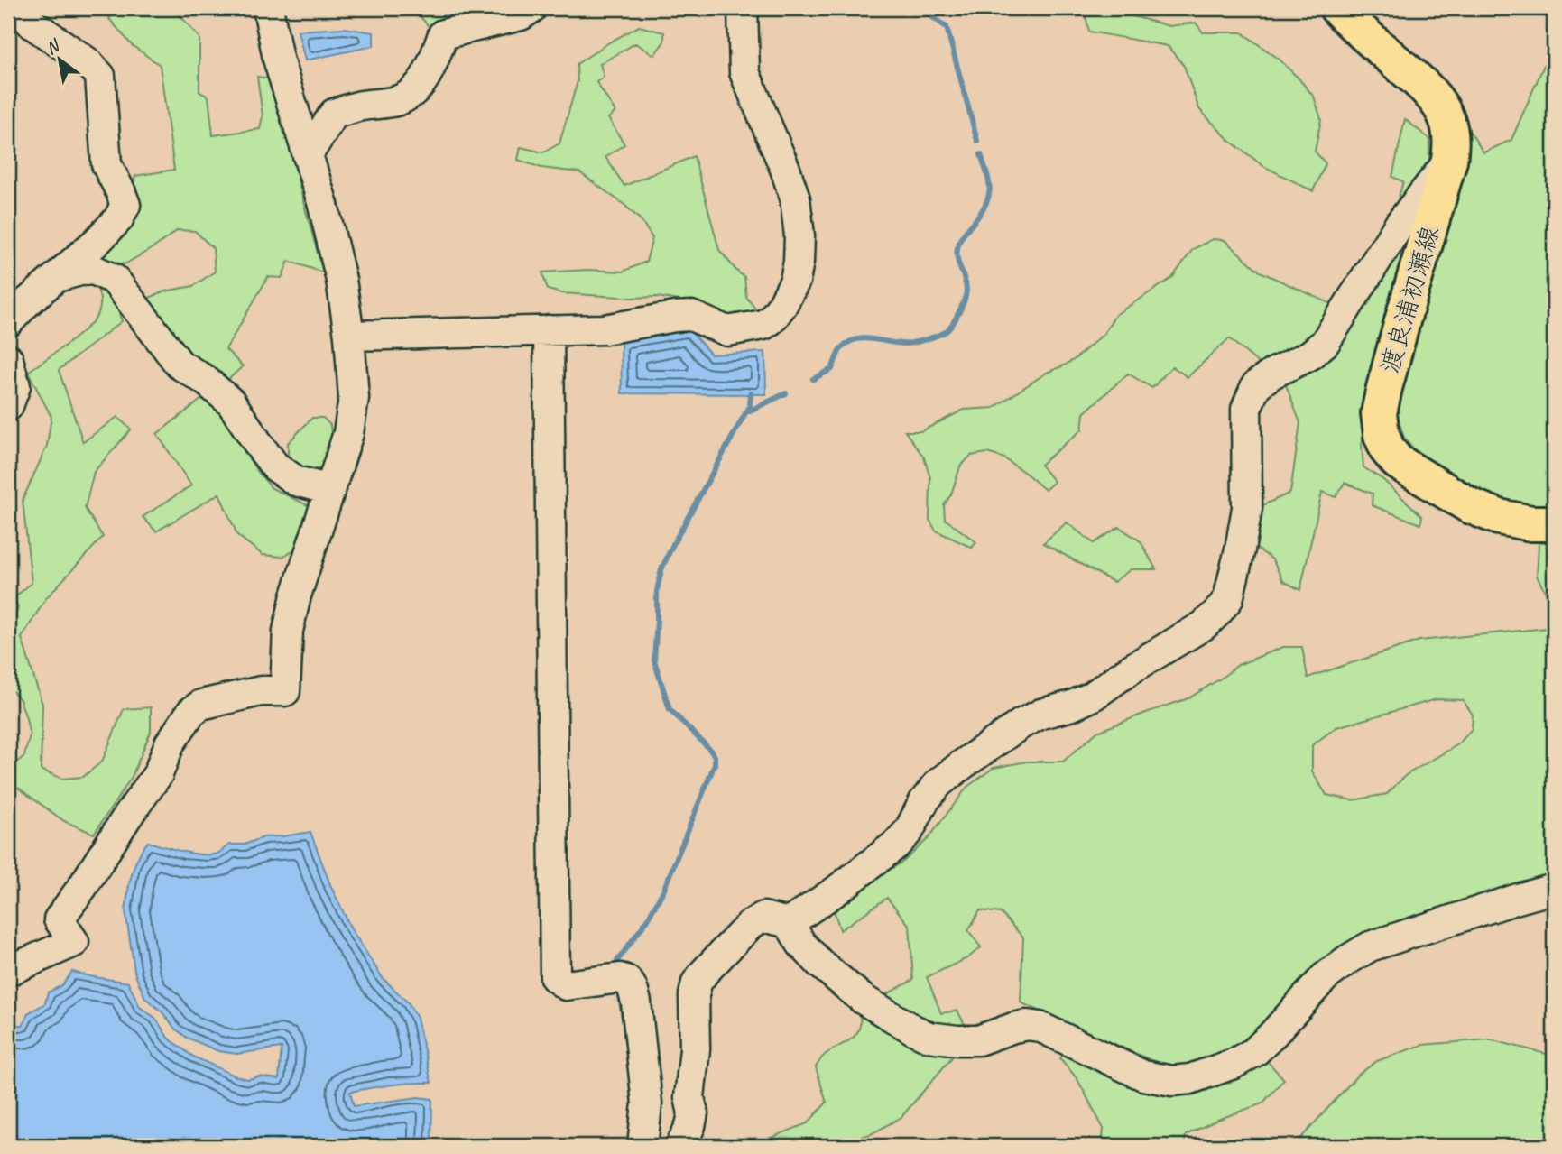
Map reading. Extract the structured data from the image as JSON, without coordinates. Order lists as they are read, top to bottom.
{
  "streets": {
    "main road": ["渡良浦初瀬線"]
  },
  "north": "top left"
}
